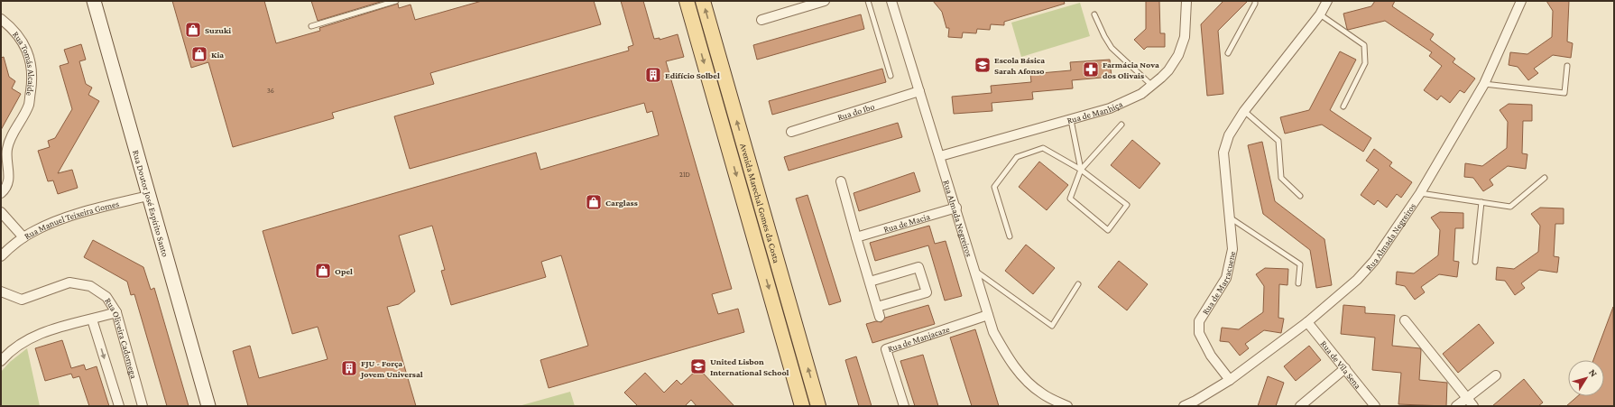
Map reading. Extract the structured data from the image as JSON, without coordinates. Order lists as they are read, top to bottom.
{
  "streets": {
    "main road": ["Avenida Marechal Gomes da Costa"],
    "street": [
      "Rua Tomás Alcaide",
      "Rua do Ibo",
      "Rua de Manhiça",
      "Rua Doutor José Espírito Santo",
      "Rua Almada Negreiros",
      "Rua Manuel Teixeira Gomes",
      "Rua de Macia",
      "Rua de Marracuene",
      "Rua Oliveira Cadornega",
      "Rua de Manjacaze",
      "Rua de Vila Sena"
    ]
  },
  "crossings": [
    ["Rua do Ibo", "Rua Almada Negreiros"],
    ["Rua de Manhiça", "Rua Almada Negreiros"],
    ["Rua Doutor José Espírito Santo", "Rua Manuel Teixeira Gomes"],
    ["Rua Almada Negreiros", "Rua de Macia"],
    ["Rua Almada Negreiros", "Rua de Marracuene"],
    ["Rua Almada Negreiros", "Rua de Manjacaze"],
    ["Rua Almada Negreiros", "Rua de Vila Sena"]
  ],
  "places": {
    "shop": [
      "Suzuki",
      "Kia",
      "Carglass",
      "Opel"
    ],
    "school or university": ["Escola Básica Sarah Afonso", "United Lisbon International School"],
    "pharmacy": ["Farmácia Nova dos Olivais"],
    "building": ["Edifício Solbel", "FJU - Força Jovem Universal"]
  },
  "house_numbers": ["36", "21D"],
  "north": "top right"
}
